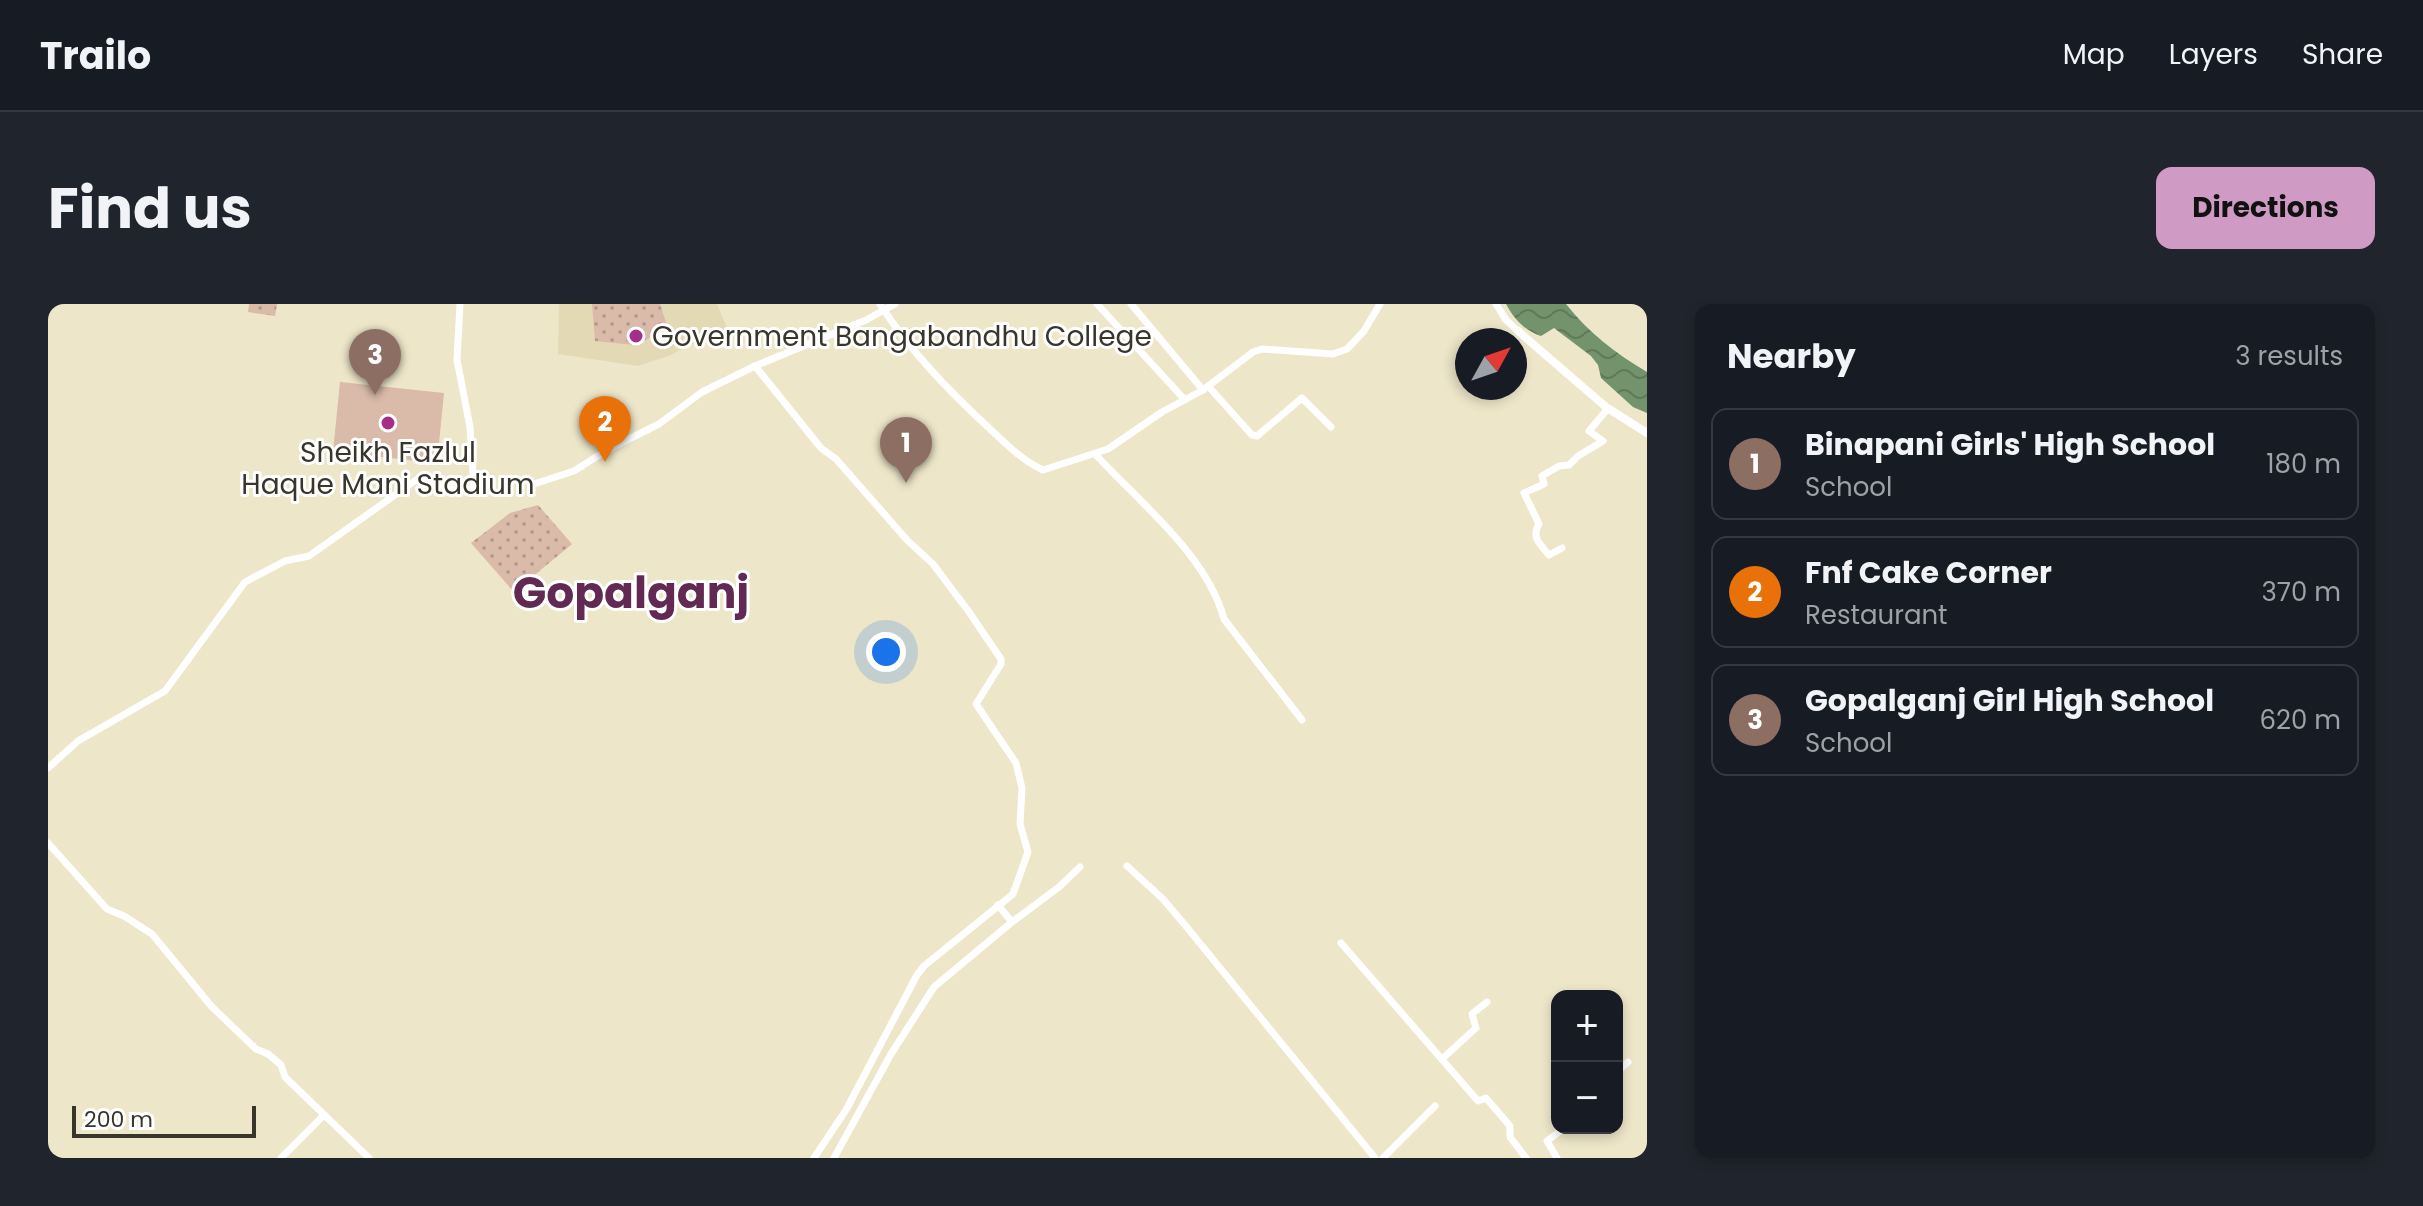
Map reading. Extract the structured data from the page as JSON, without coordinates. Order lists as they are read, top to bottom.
{
  "districts": ["Gopalganj"],
  "places": ["Government Bangabandhu College", "Sheikh Fazlul Haque Mani Stadium"],
  "scale_bar": "200 m",
  "north": "top right",
  "page": {
    "header": "Trailo",
    "nav": ["Map", "Layers", "Share"],
    "title": "Find us",
    "buttons": "Directions",
    "heading": ["Nearby", "3 results"],
    "pins": ["3", "2", "1"],
    "list": [
      {
        "mark": "1",
        "name": "Binapani Girls' High School",
        "note": "School",
        "value": "180 m"
      },
      {
        "mark": "2",
        "name": "Fnf Cake Corner",
        "note": "Restaurant",
        "value": "370 m"
      },
      {
        "mark": "3",
        "name": "Gopalganj Girl High School",
        "note": "School",
        "value": "620 m"
      }
    ],
    "map_buttons": ["+", "−"],
    "scale": "200 m"
  }
}
